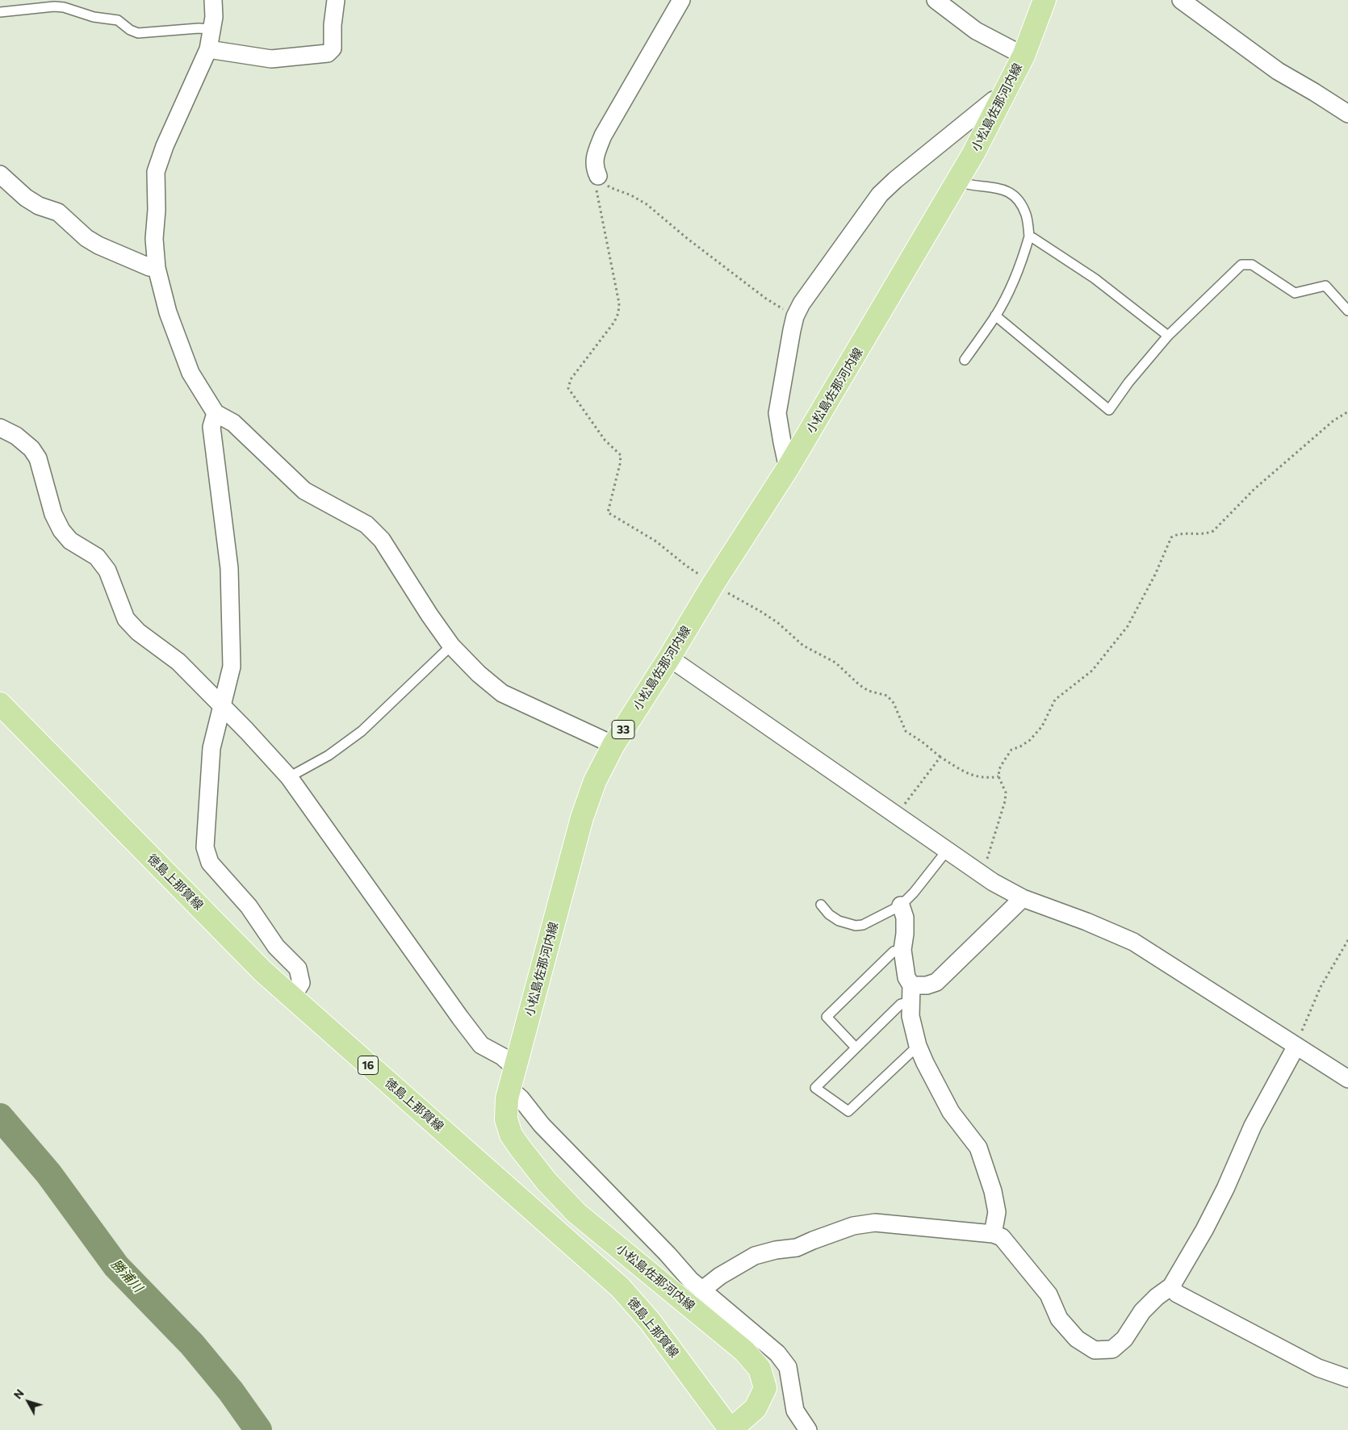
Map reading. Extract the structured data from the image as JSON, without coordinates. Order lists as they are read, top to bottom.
{
  "streets": {
    "main road": [
      "小松島佐那河内線",
      "33",
      "徳島上那賀線",
      "16"
    ]
  },
  "crossings": [
    ["小松島佐那河内線", "徳島上那賀線"]
  ],
  "water": ["勝浦川"],
  "north": "top left"
}
